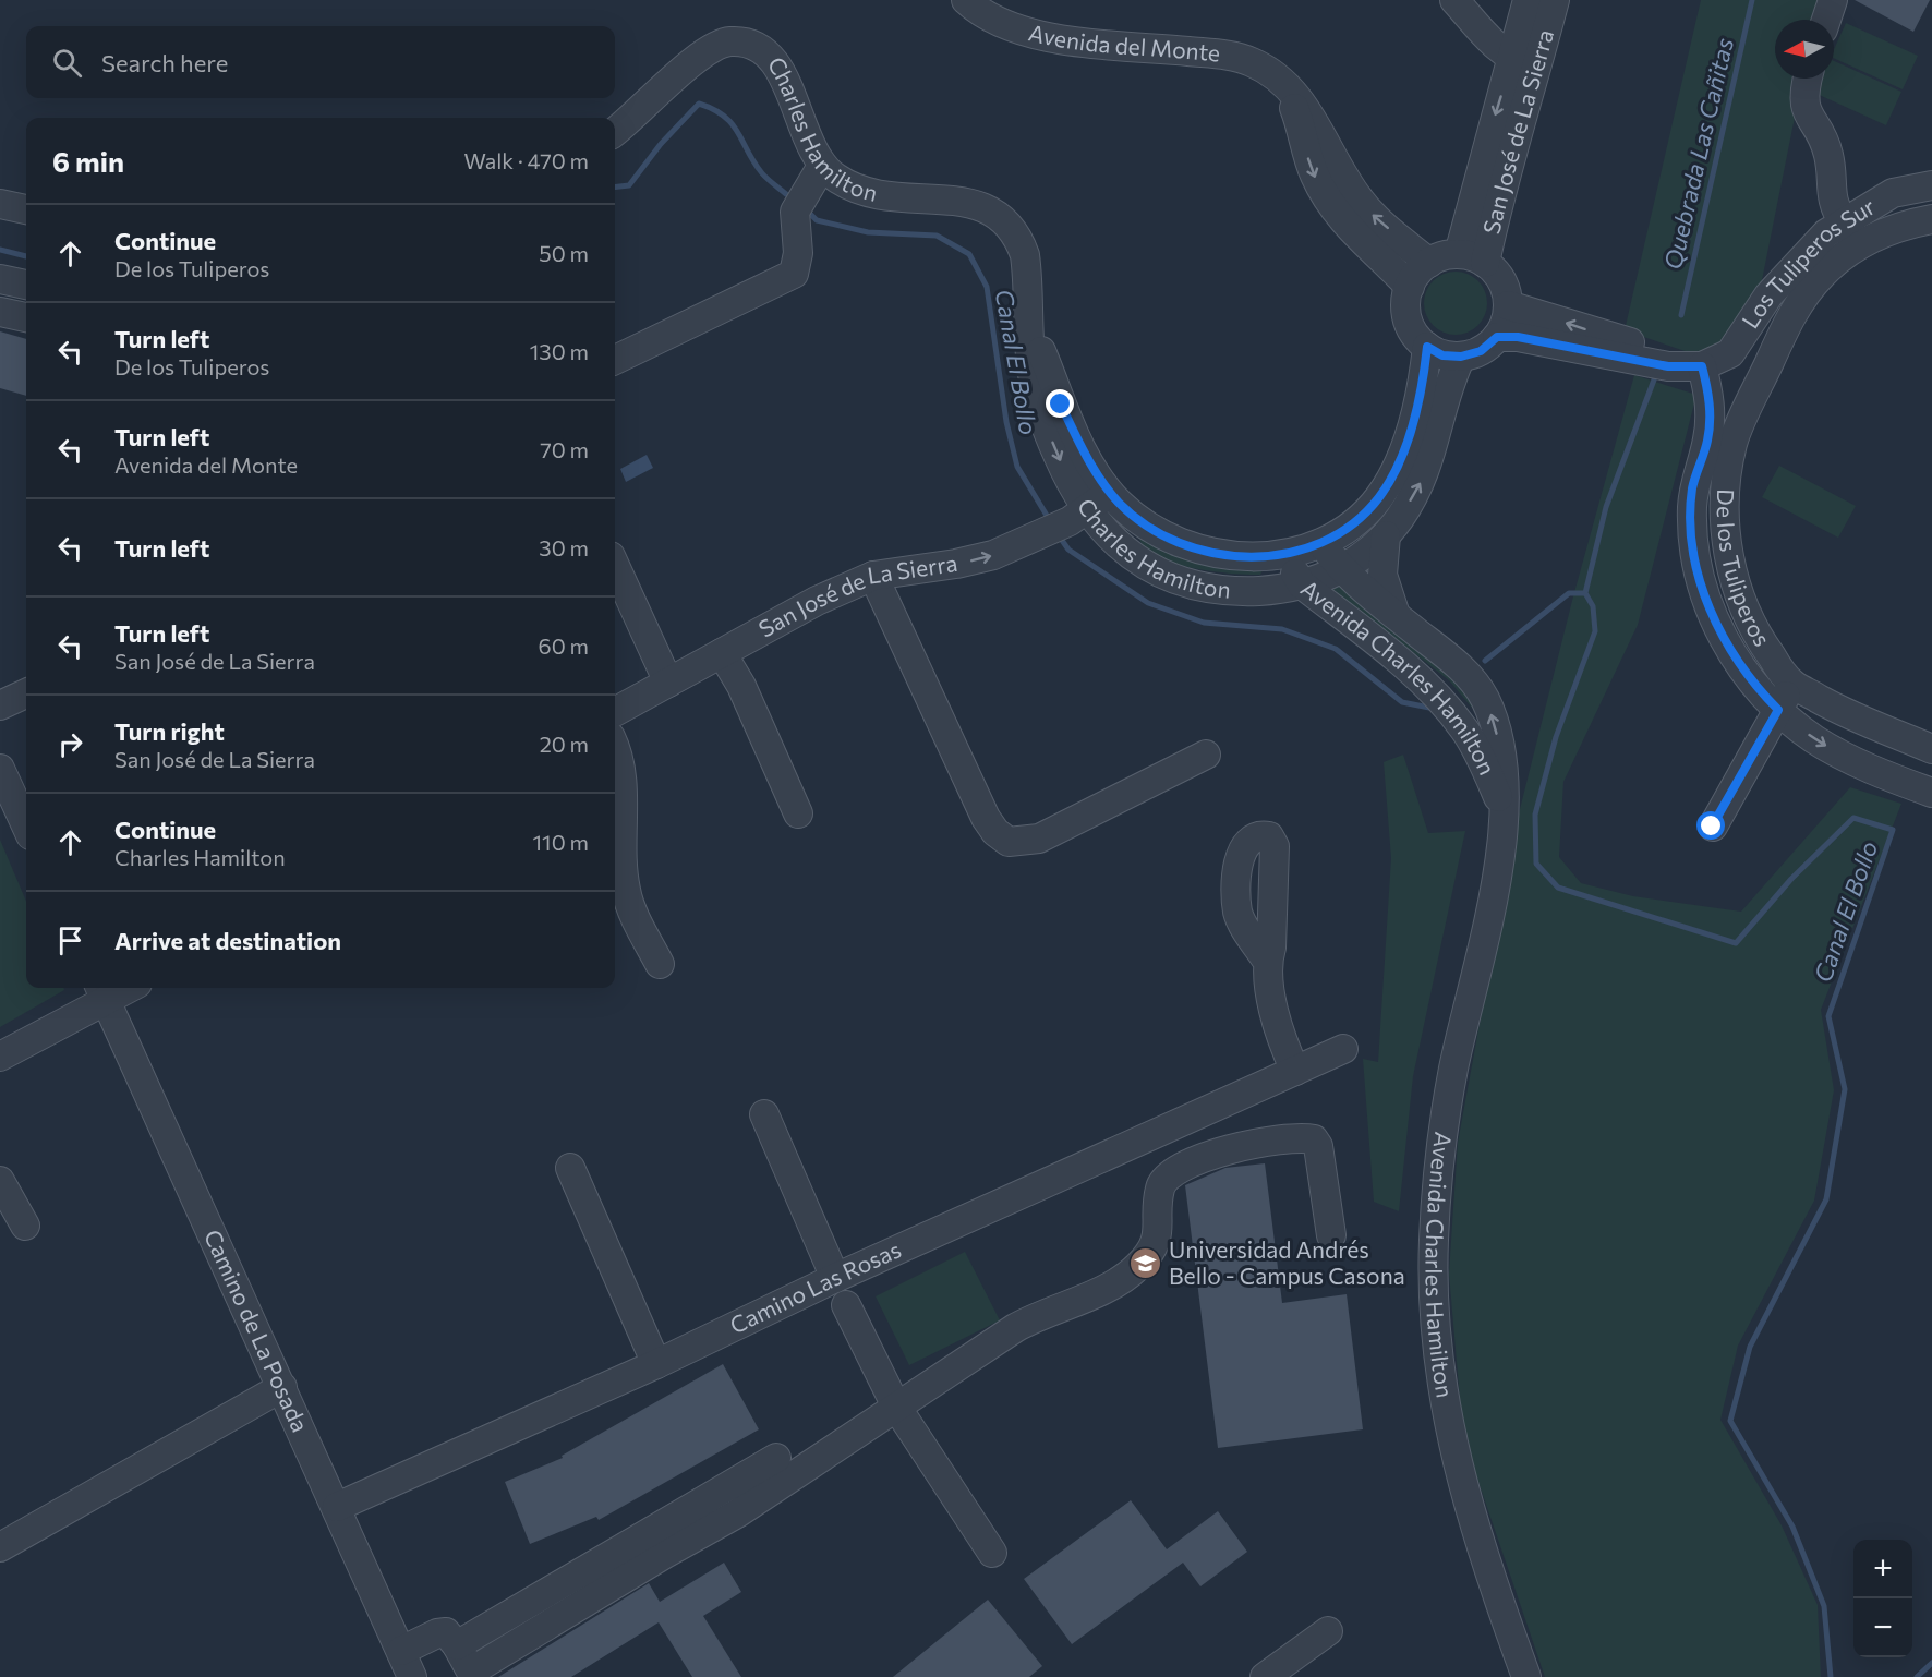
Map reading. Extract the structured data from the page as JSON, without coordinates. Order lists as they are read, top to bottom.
{
  "streets": {
    "street": [
      "Avenida del Monte",
      "Charles Hamilton",
      "San José de La Sierra",
      "Los Tuliperos Sur",
      "De los Tuliperos",
      "Avenida Charles Hamilton",
      "Camino Las Rosas",
      "Camino de La Posada"
    ]
  },
  "crossings": [
    ["Avenida del Monte", "San José de La Sierra"],
    ["Charles Hamilton", "San José de La Sierra"],
    ["Charles Hamilton", "Avenida Charles Hamilton"],
    ["Los Tuliperos Sur", "De los Tuliperos"],
    ["Camino Las Rosas", "Camino de La Posada"]
  ],
  "water": ["Quebrada Las Cañitas", "Canal El Bollo"],
  "places": {
    "school or university": ["Universidad Andrés Bello - Campus Casona"]
  },
  "north": "left",
  "page": {
    "search": "Search here",
    "heading": ["6 min", "Walk · 470 m"],
    "list": [
      ["Continue", "De los Tuliperos", "50 m"],
      ["Turn left", "De los Tuliperos", "130 m"],
      ["Turn left", "Avenida del Monte", "70 m"],
      ["Turn left", "30 m"],
      ["Turn left", "San José de La Sierra", "60 m"],
      ["Turn right", "San José de La Sierra", "20 m"],
      ["Continue", "Charles Hamilton", "110 m"],
      "Arrive at destination"
    ],
    "map_buttons": ["+", "−"]
  }
}
